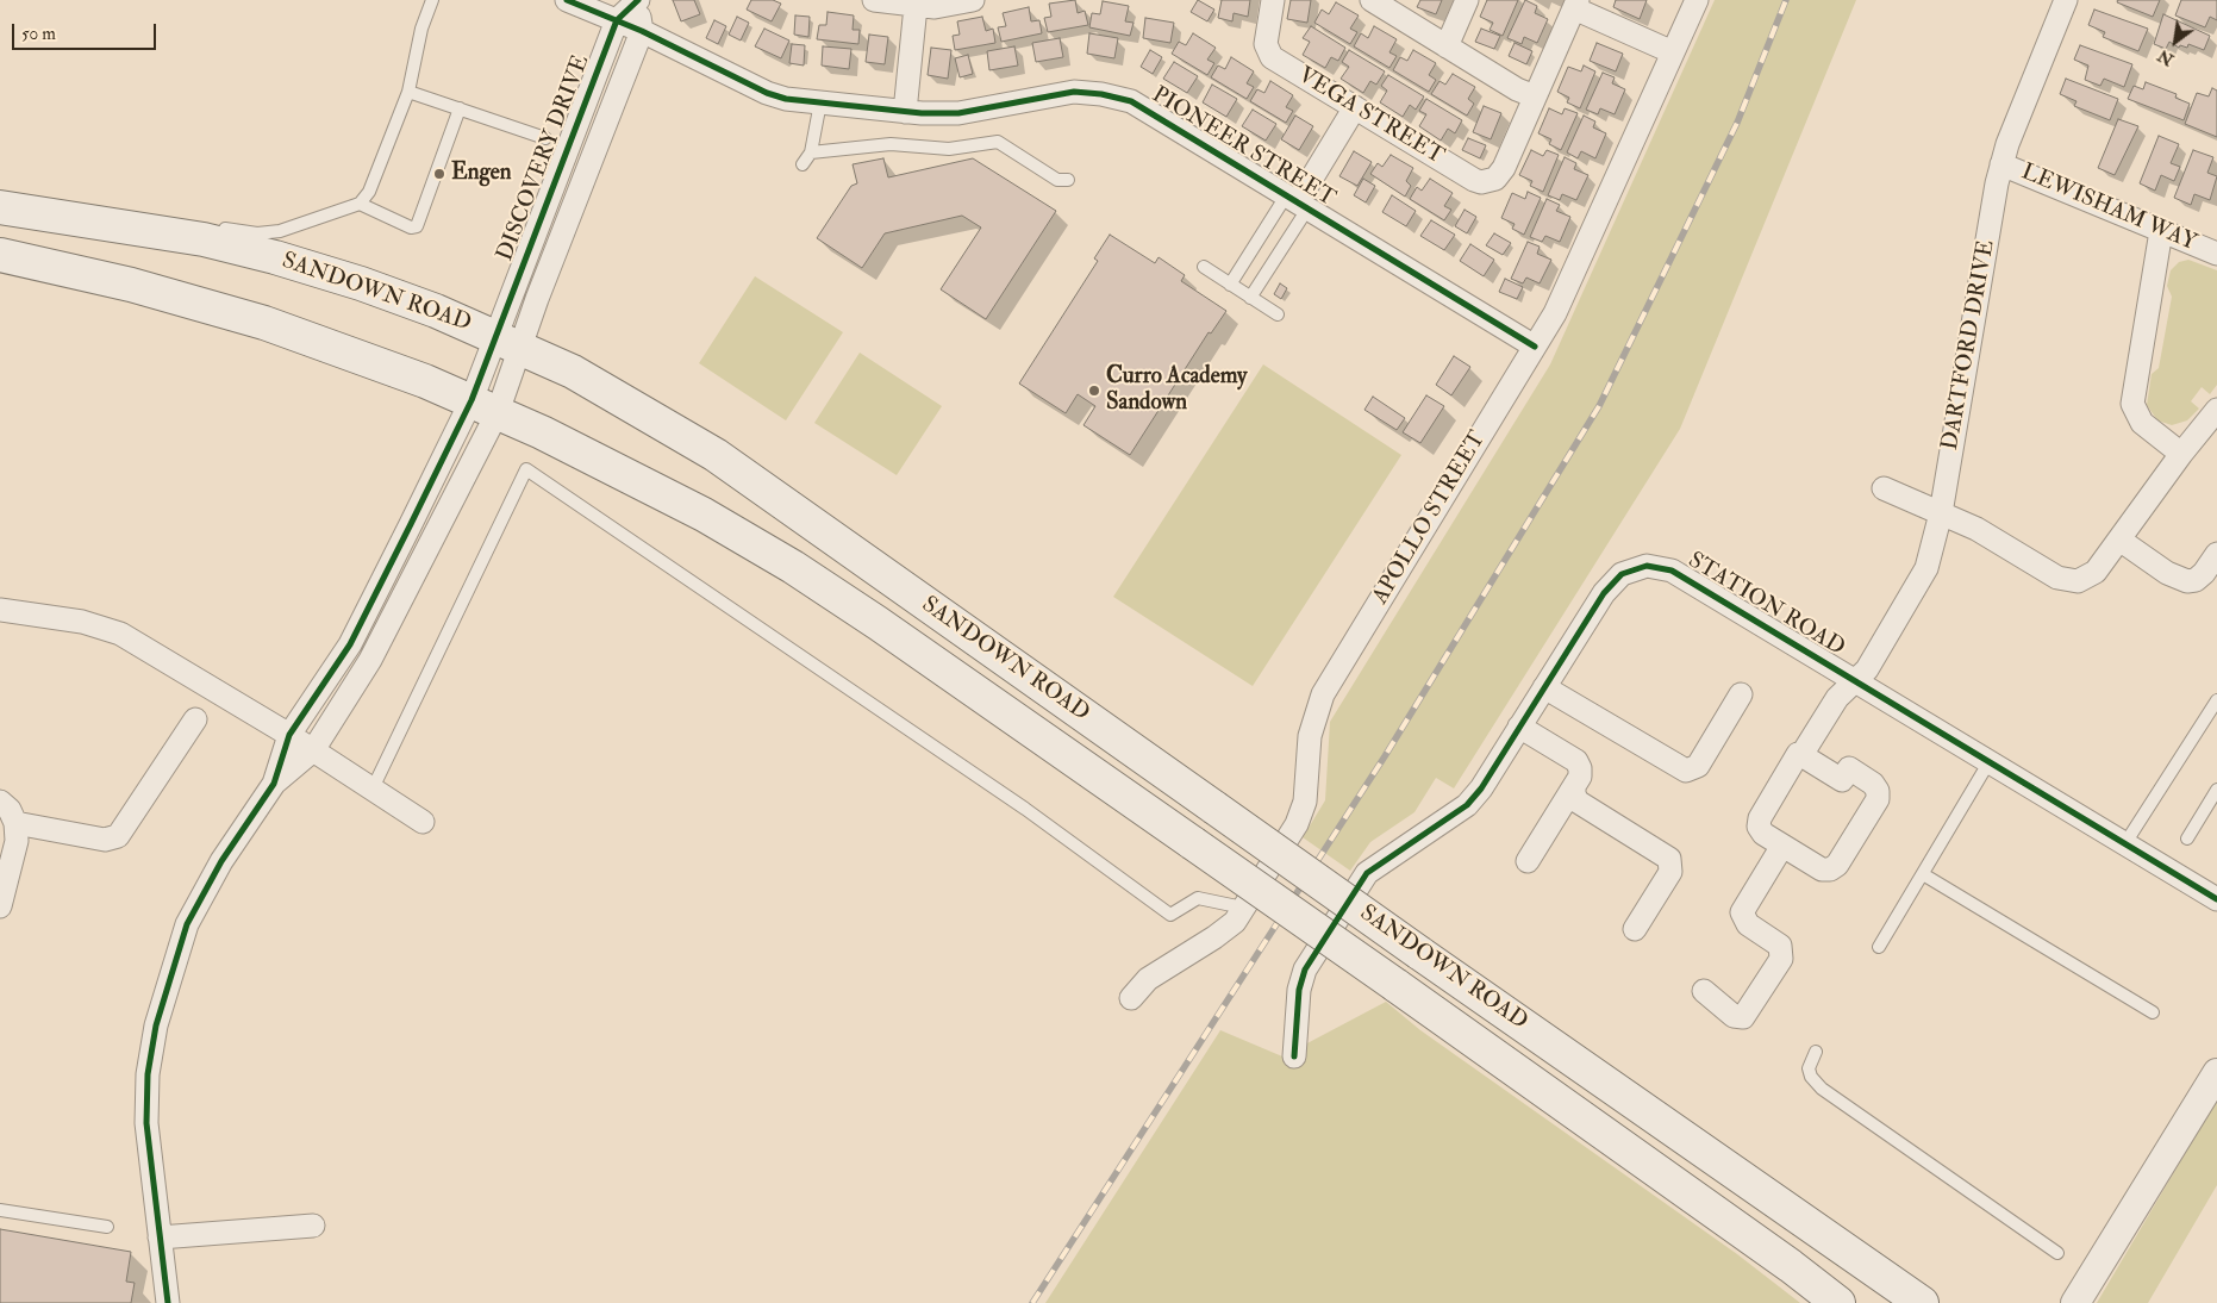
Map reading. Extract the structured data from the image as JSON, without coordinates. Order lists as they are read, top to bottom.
{
  "streets": {
    "main road": ["SANDOWN ROAD"],
    "street": [
      "VEGA STREET",
      "PIONEER STREET",
      "DISCOVERY DRIVE",
      "LEWISHAM WAY",
      "DARTFORD DRIVE",
      "APOLLO STREET",
      "STATION ROAD"
    ]
  },
  "crossings": [
    ["PIONEER STREET", "DISCOVERY DRIVE"],
    ["PIONEER STREET", "APOLLO STREET"],
    ["DISCOVERY DRIVE", "SANDOWN ROAD"],
    ["LEWISHAM WAY", "DARTFORD DRIVE"],
    ["DARTFORD DRIVE", "STATION ROAD"]
  ],
  "places": ["Engen", "Curro Academy Sandown"],
  "scale_bar": "50 m",
  "north": "bottom left"
}
